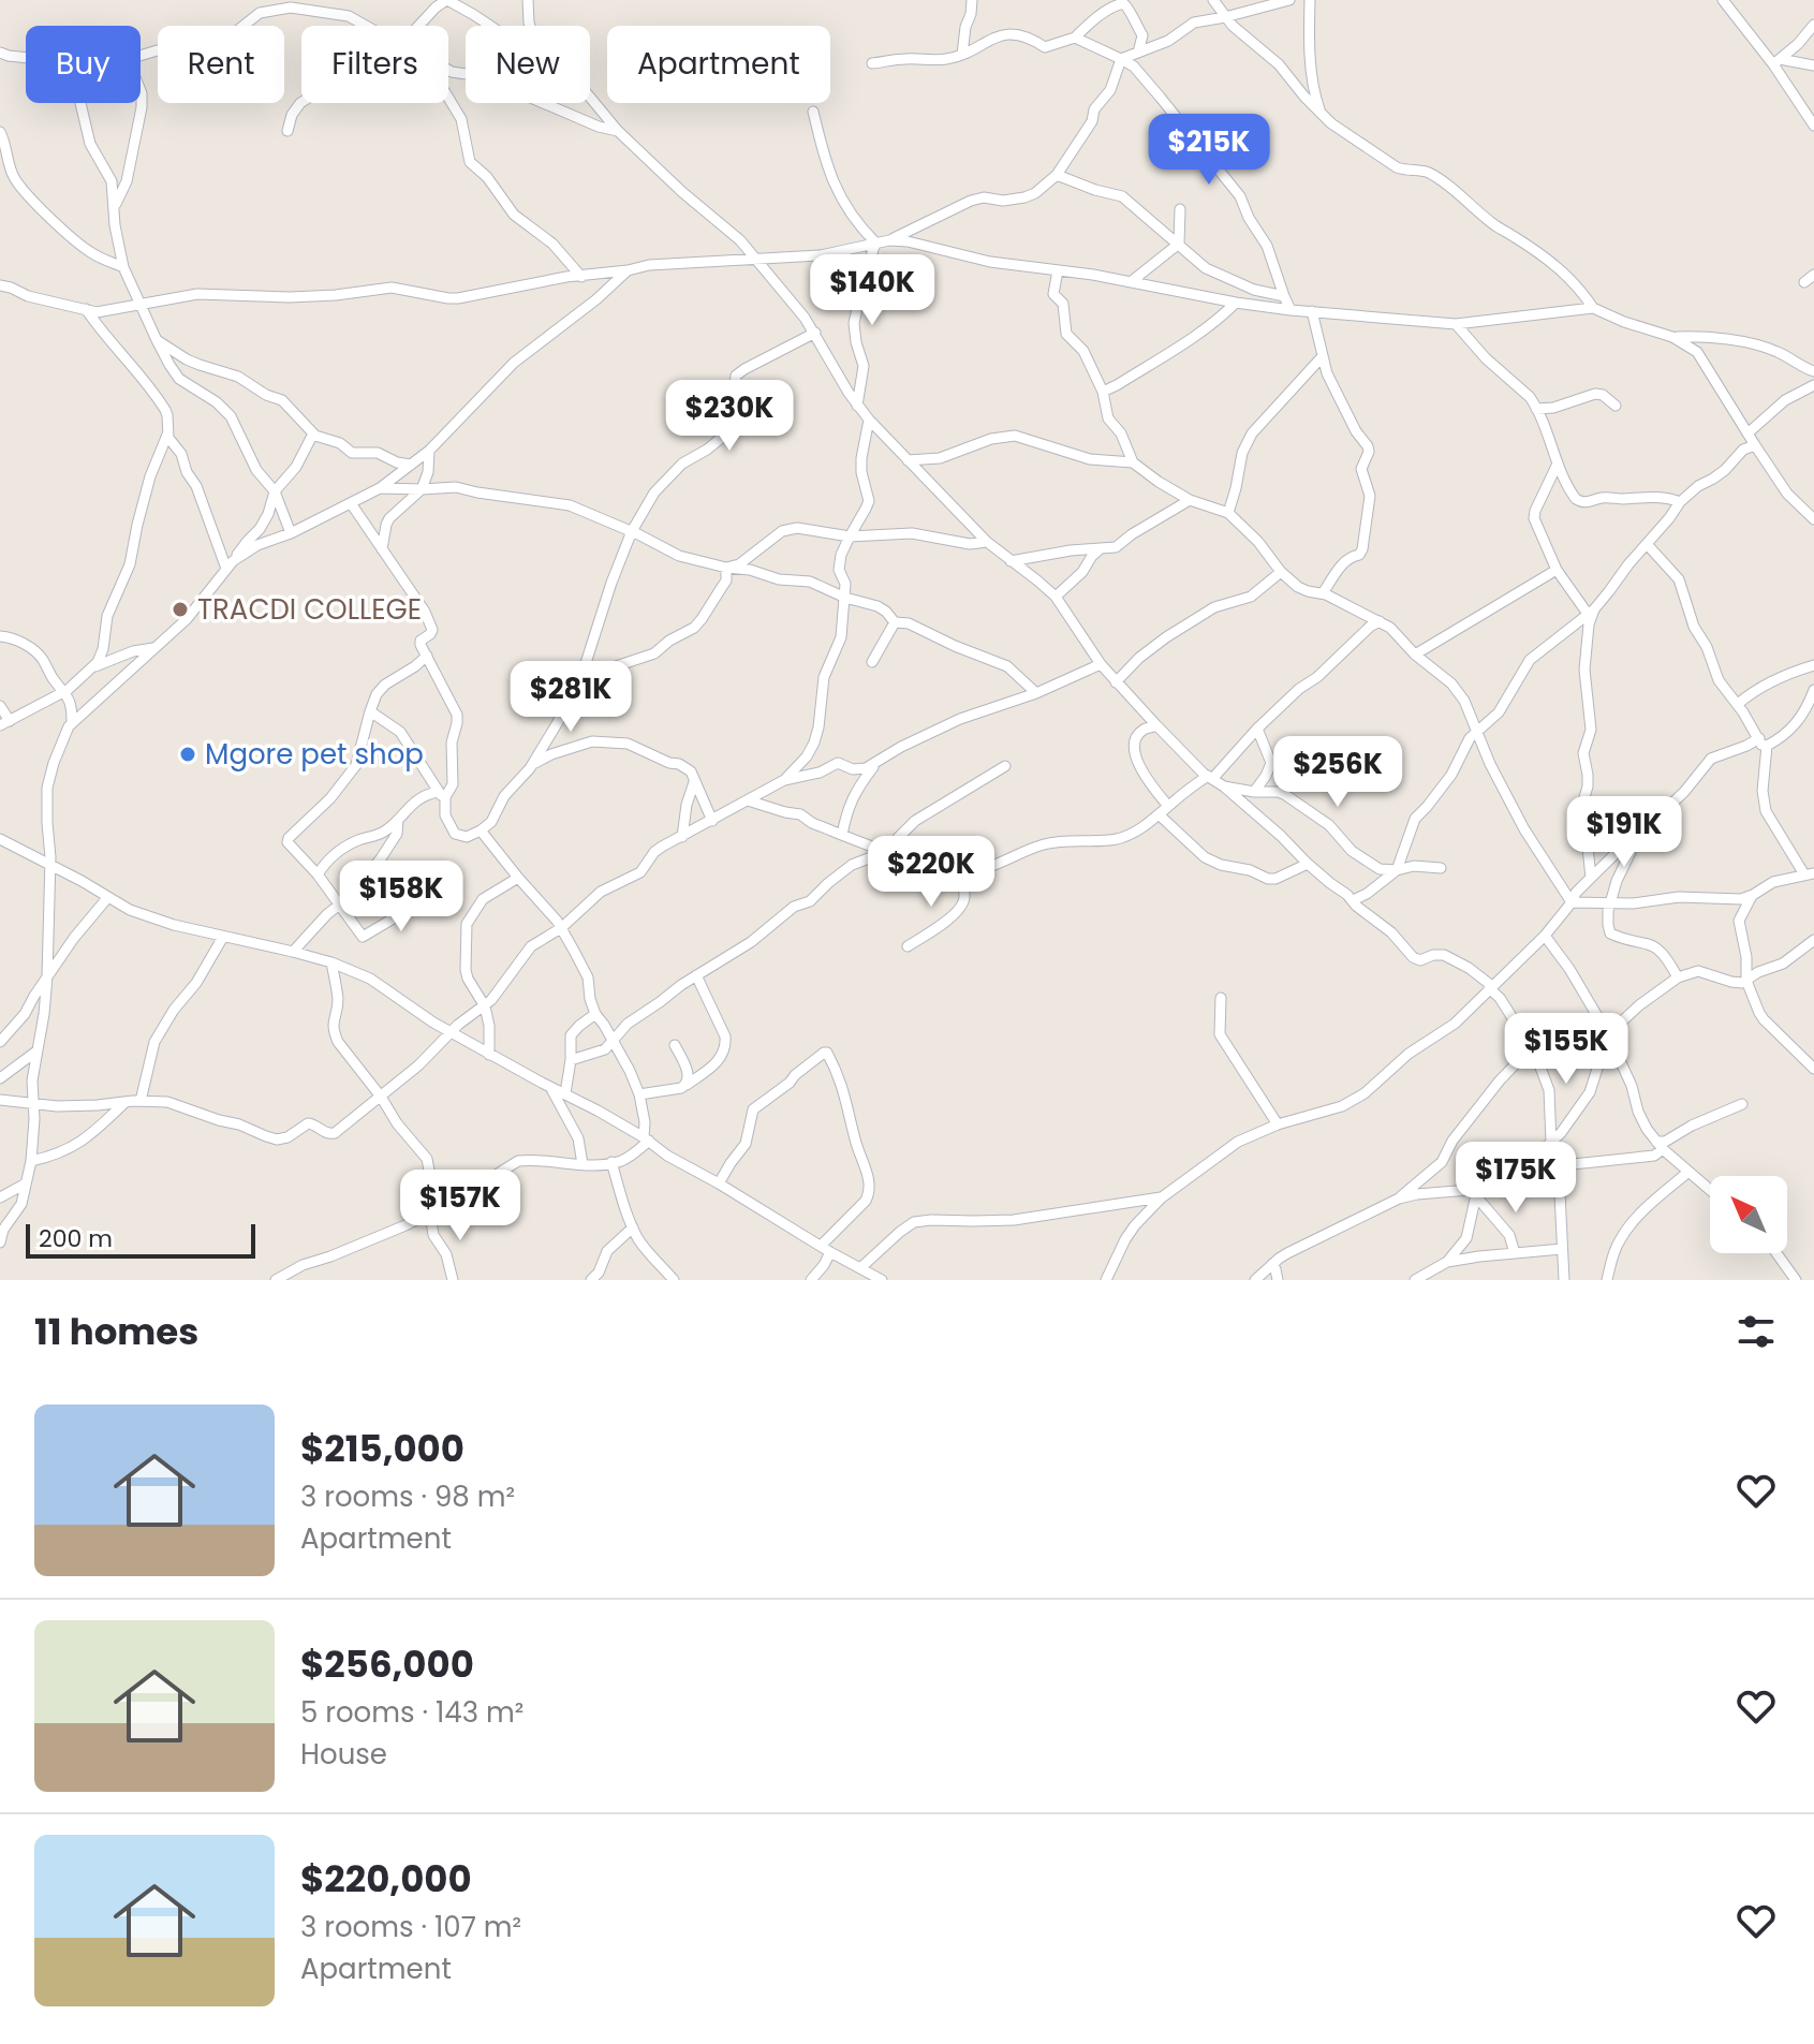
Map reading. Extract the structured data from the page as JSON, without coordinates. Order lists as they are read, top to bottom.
{
  "places": ["TRACDI COLLEGE", "Mgore pet shop"],
  "scale_bar": "200 m",
  "north": "top left",
  "page": {
    "chip": [
      "Buy",
      "Rent",
      "Filters",
      "New",
      "Apartment"
    ],
    "price": [
      "$215K",
      "$140K",
      "$230K",
      "$281K",
      "$256K",
      "$191K",
      "$220K",
      "$158K",
      "$155K",
      "$175K",
      "$157K"
    ],
    "scale": "200 m",
    "heading": "11 homes",
    "list": [
      {
        "name": "$215,000",
        "note": "3 rooms · 98 m² · Apartment"
      },
      {
        "name": "$256,000",
        "note": "5 rooms · 143 m² · House"
      },
      {
        "name": "$220,000",
        "note": "3 rooms · 107 m² · Apartment"
      }
    ]
  }
}
